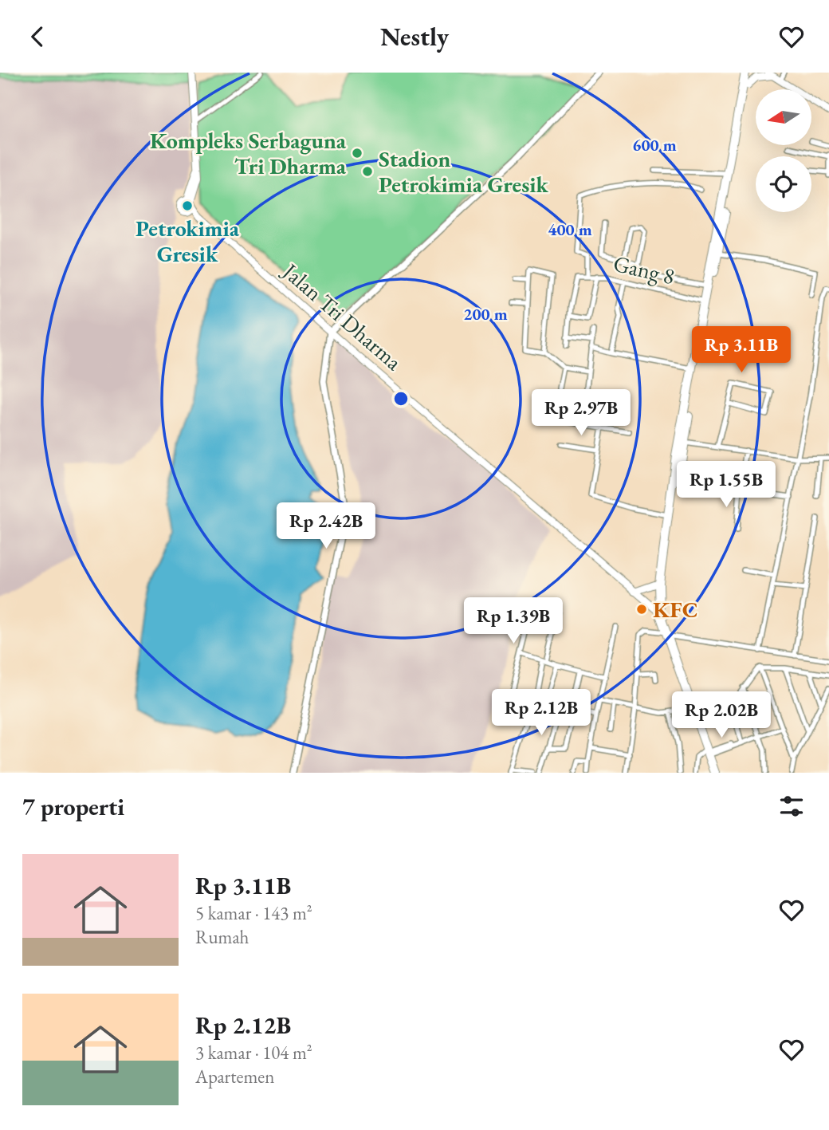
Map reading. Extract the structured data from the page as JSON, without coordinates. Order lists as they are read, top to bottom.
{
  "streets": {
    "main road": ["Jalan Tri Dharma"],
    "street": ["Gang 8"]
  },
  "places": [
    "Kompleks Serbaguna Tri Dharma",
    "Stadion Petrokimia Gresik",
    "Petrokimia Gresik",
    "KFC"
  ],
  "north": "left",
  "page": {
    "header": "Nestly",
    "price": [
      "Rp 3.11B",
      "Rp 2.97B",
      "Rp 1.55B",
      "Rp 2.42B",
      "Rp 1.39B",
      "Rp 2.12B",
      "Rp 2.02B"
    ],
    "heading": "7 properti",
    "list": [
      {
        "name": "Rp 3.11B",
        "note": "5 kamar · 143 m² · Rumah"
      },
      {
        "name": "Rp 2.12B",
        "note": "3 kamar · 104 m² · Apartemen"
      }
    ]
  },
  "rings": ["600 m", "400 m", "200 m"]
}
